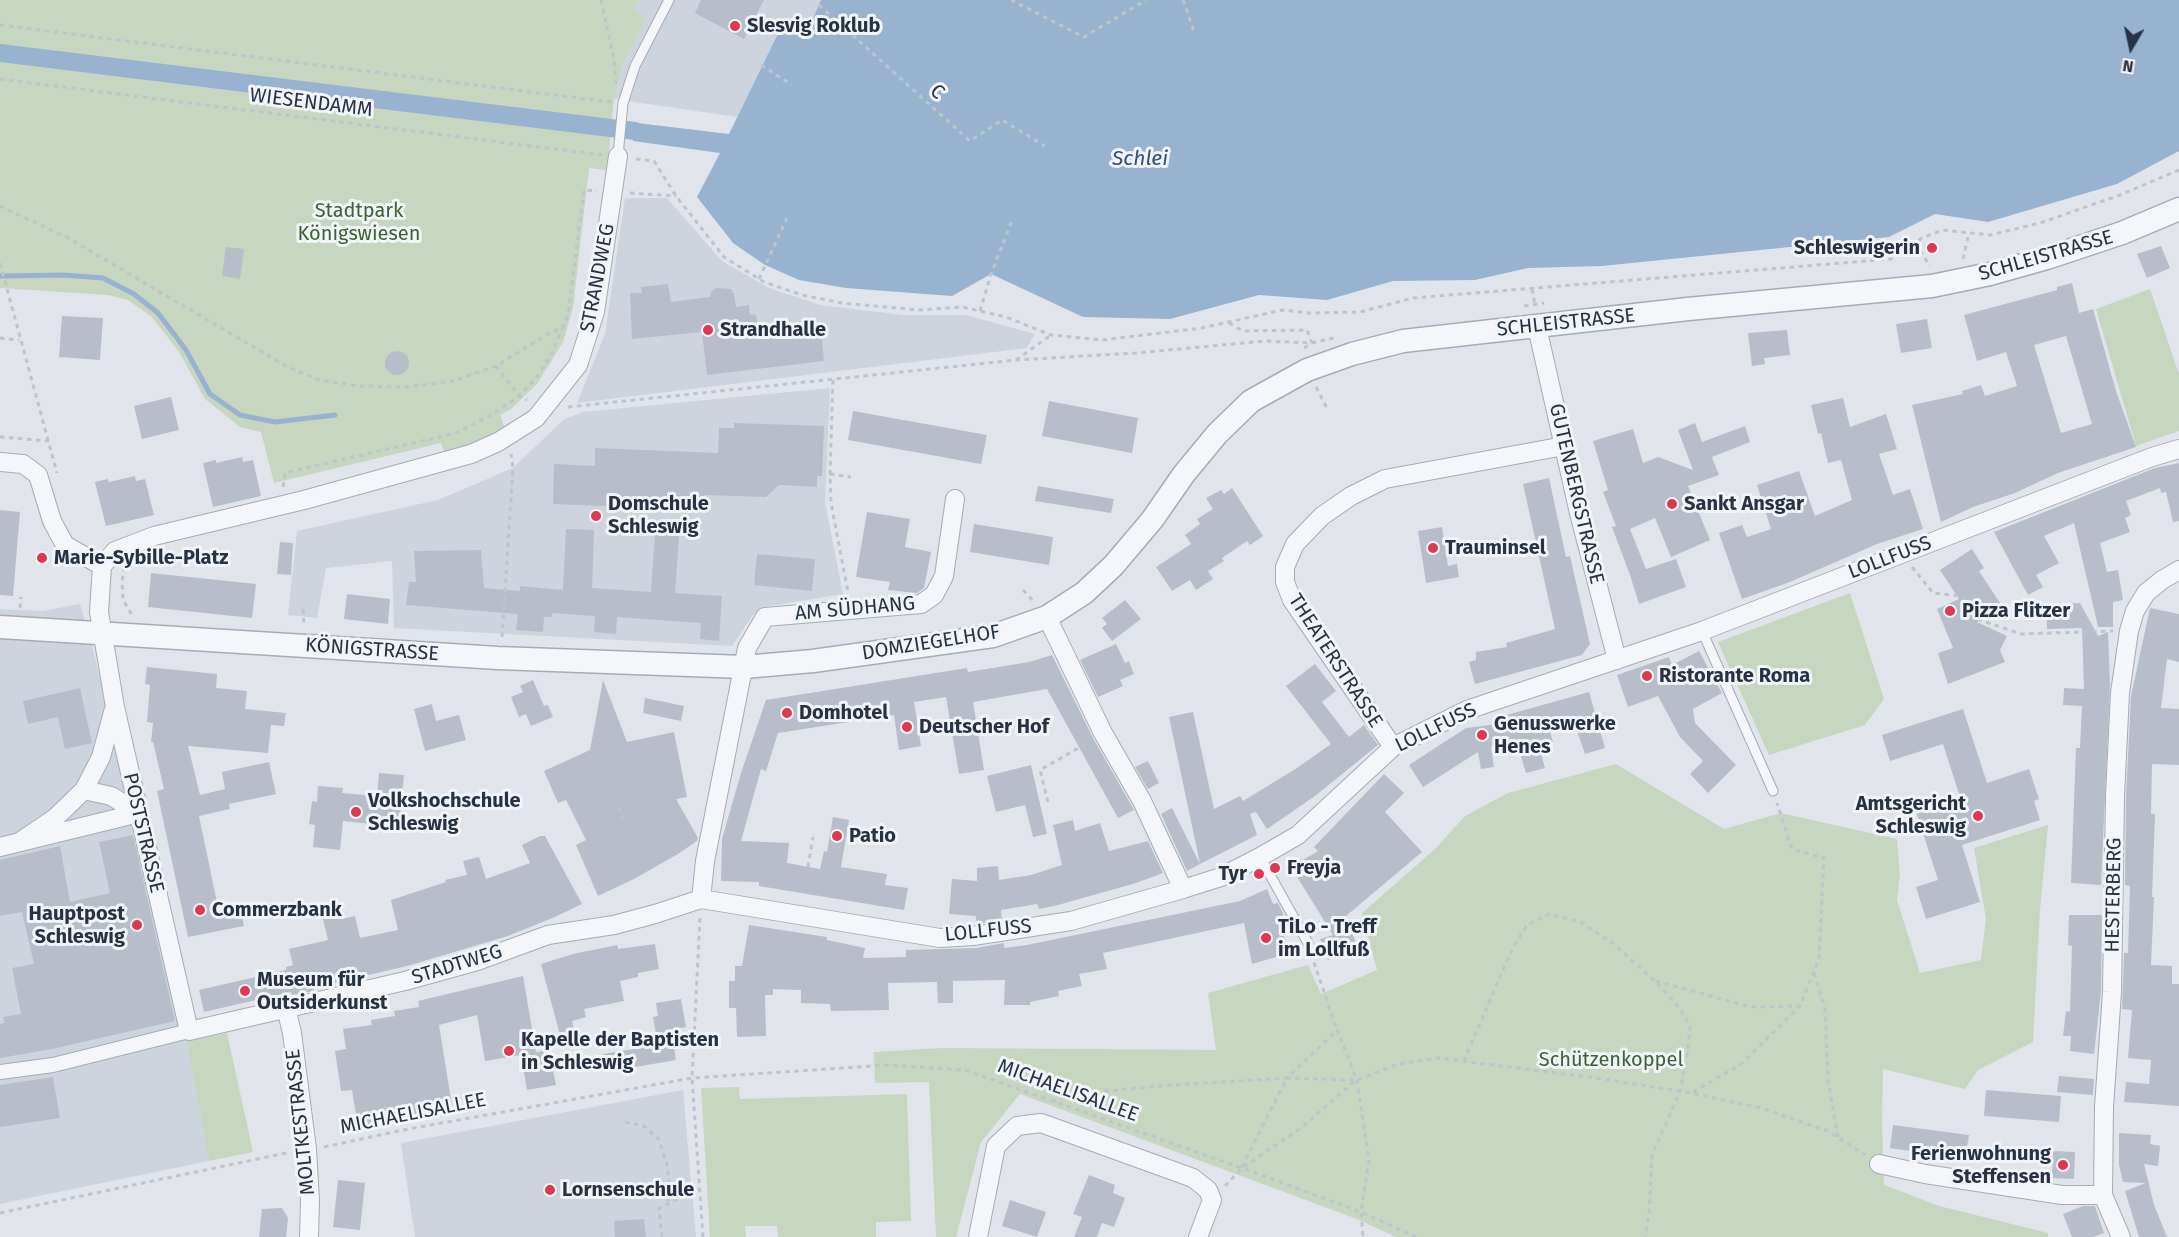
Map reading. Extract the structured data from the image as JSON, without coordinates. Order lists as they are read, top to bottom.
{
  "streets": {
    "street": [
      "SCHLEISTRASSE",
      "STRANDWEG",
      "GUTENBERGSTRASSE",
      "LOLLFUSS",
      "AM SÜDHANG",
      "DOMZIEGELHOF",
      "KÖNIGSTRASSE",
      "THEATERSTRASSE",
      "POSTSTRASSE",
      "HESTERBERG",
      "STADTWEG",
      "MOLTKESTRASSE"
    ],
    "path": ["C", "WIESENDAMM", "MICHAELISALLEE"]
  },
  "crossings": [
    ["WIESENDAMM", "STRANDWEG"],
    ["SCHLEISTRASSE", "GUTENBERGSTRASSE"],
    ["SCHLEISTRASSE", "DOMZIEGELHOF"],
    ["GUTENBERGSTRASSE", "LOLLFUSS"],
    ["GUTENBERGSTRASSE", "THEATERSTRASSE"],
    ["LOLLFUSS", "THEATERSTRASSE"],
    ["LOLLFUSS", "STADTWEG"],
    ["AM SÜDHANG", "DOMZIEGELHOF"],
    ["AM SÜDHANG", "KÖNIGSTRASSE"],
    ["DOMZIEGELHOF", "KÖNIGSTRASSE"],
    ["KÖNIGSTRASSE", "POSTSTRASSE"],
    ["POSTSTRASSE", "STADTWEG"],
    ["STADTWEG", "MOLTKESTRASSE"],
    ["MICHAELISALLEE", "MOLTKESTRASSE"]
  ],
  "water": ["Schlei"],
  "parks": ["Stadtpark Königswiesen", "Schützenkoppel"],
  "places": [
    "Slesvig Roklub",
    "Schleswigerin",
    "Strandhalle",
    "Sankt Ansgar",
    "Domschule Schleswig",
    "Trauminsel",
    "Marie-Sybille-Platz",
    "Pizza Flitzer",
    "Ristorante Roma",
    "Domhotel",
    "Deutscher Hof",
    "Genusswerke Henes",
    "Volkshochschule Schleswig",
    "Amtsgericht Schleswig",
    "Patio",
    "Freyja",
    "Tyr",
    "Commerzbank",
    "Hauptpost Schleswig",
    "TiLo - Treff im Lollfuß",
    "Museum für Outsiderkunst",
    "Kapelle der Baptisten in Schleswig",
    "Ferienwohnung Steffensen",
    "Lornsenschule"
  ],
  "north": "bottom"
}
